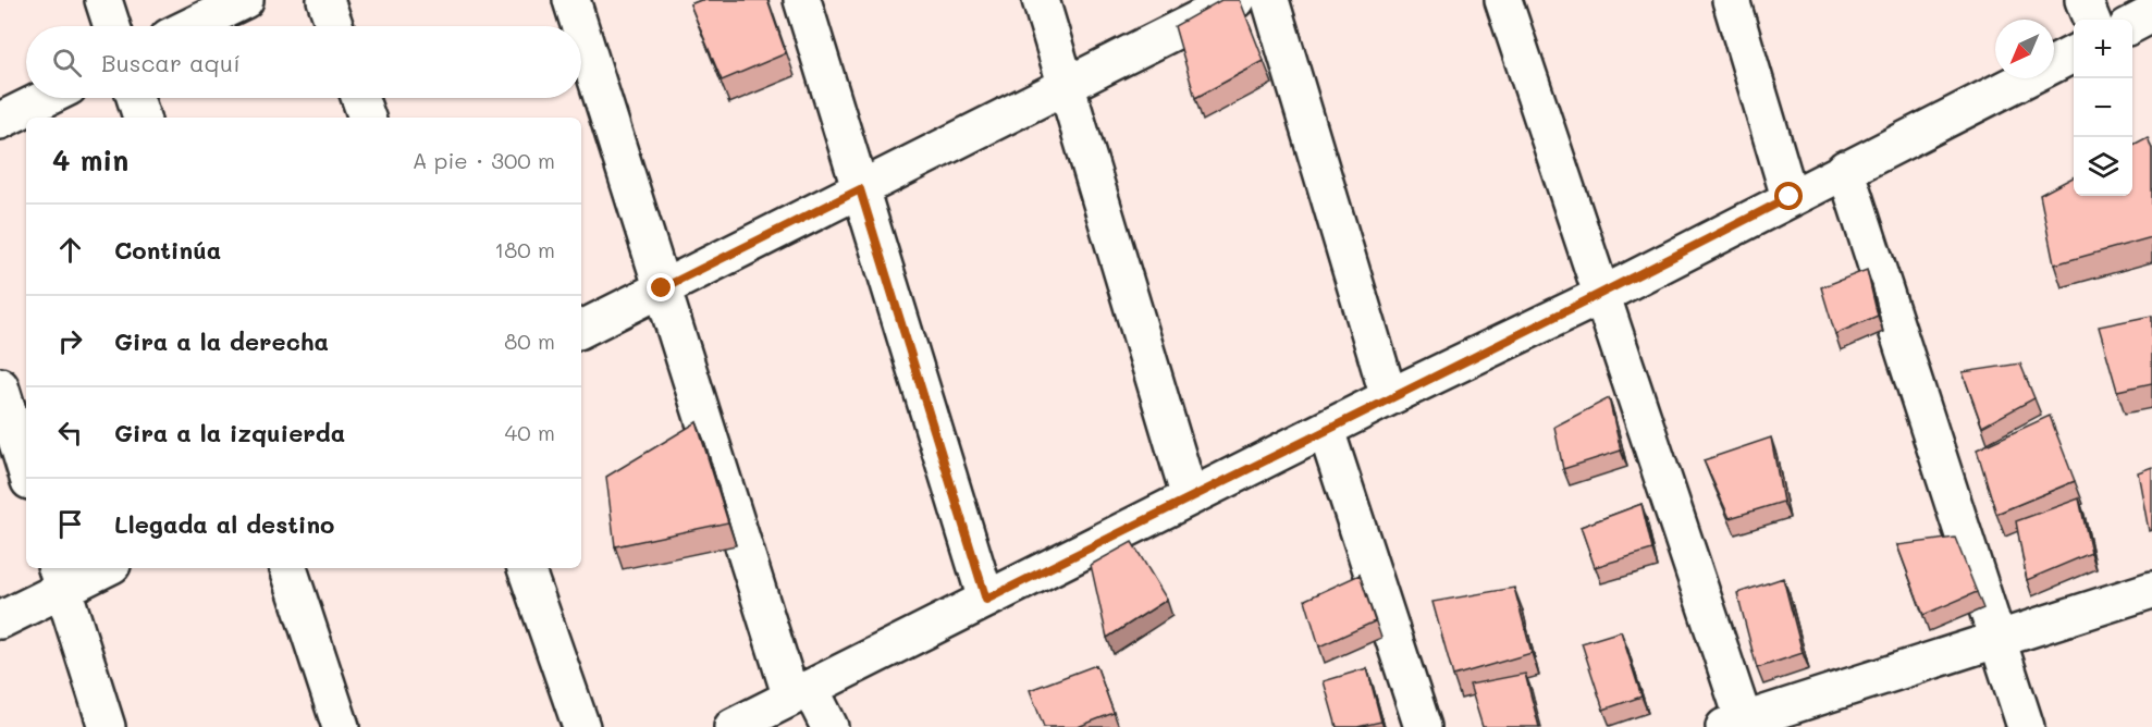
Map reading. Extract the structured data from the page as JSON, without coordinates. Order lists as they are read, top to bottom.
{
  "north": "bottom left",
  "page": {
    "map_buttons": ["+", "−"],
    "search": "Buscar aquí",
    "heading": ["4 min", "A pie · 300 m"],
    "list": [
      ["Continúa", "180 m"],
      ["Gira a la derecha", "80 m"],
      ["Gira a la izquierda", "40 m"],
      "Llegada al destino"
    ]
  }
}
